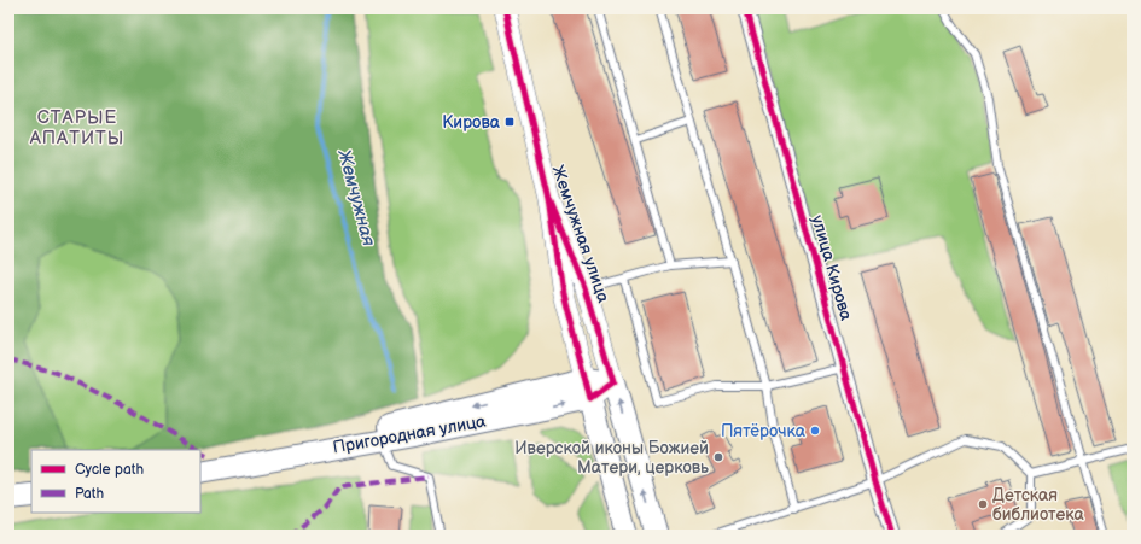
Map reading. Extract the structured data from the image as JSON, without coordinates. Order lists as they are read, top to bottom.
{
  "streets": {
    "main road": ["Жемчужная улица", "Пригородная улица"],
    "street": ["улица Кирова"]
  },
  "districts": ["СТАРЫЕ АПАТИТЫ"],
  "water": ["Жемчужная"],
  "places": {
    "transit": ["Кирова"],
    "other": ["Пятёрочка", "Иверской иконы Божией Матери, церковь", "Детская библиотека"]
  },
  "legend": ["Cycle path", "Path"]
}
